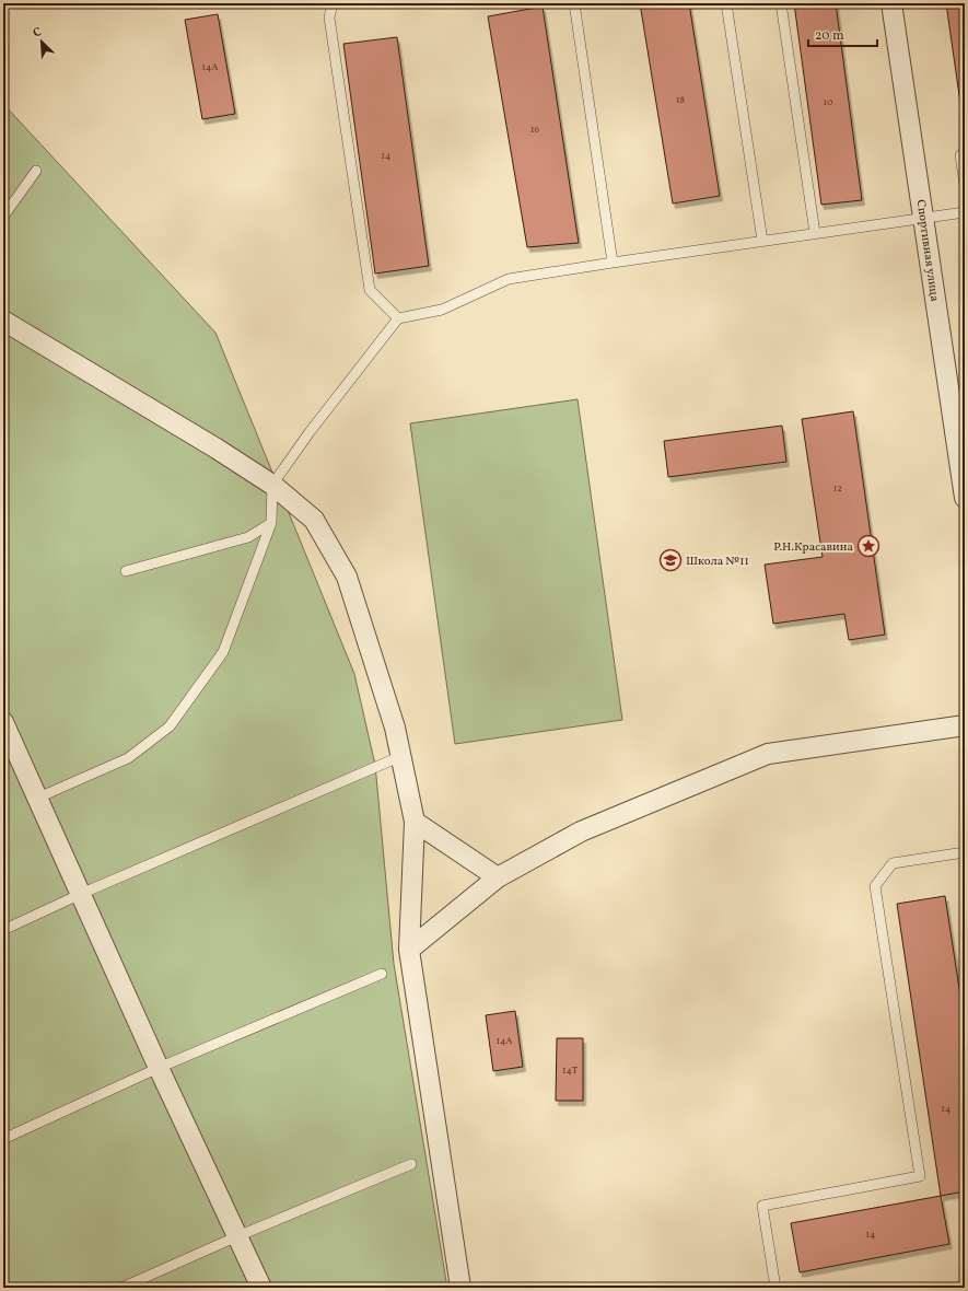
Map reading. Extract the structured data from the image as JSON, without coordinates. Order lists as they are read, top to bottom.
{
  "streets": {
    "street": ["Спортивная улица"]
  },
  "places": {
    "place": ["Р.Н.Красавина"],
    "school or university": ["Школа №11"]
  },
  "house_numbers": [
    "14А",
    "18",
    "10",
    "16",
    "14",
    "12",
    "14А",
    "14Т",
    "14",
    "14"
  ],
  "scale_bar": "20 m",
  "north": "top left"
}
